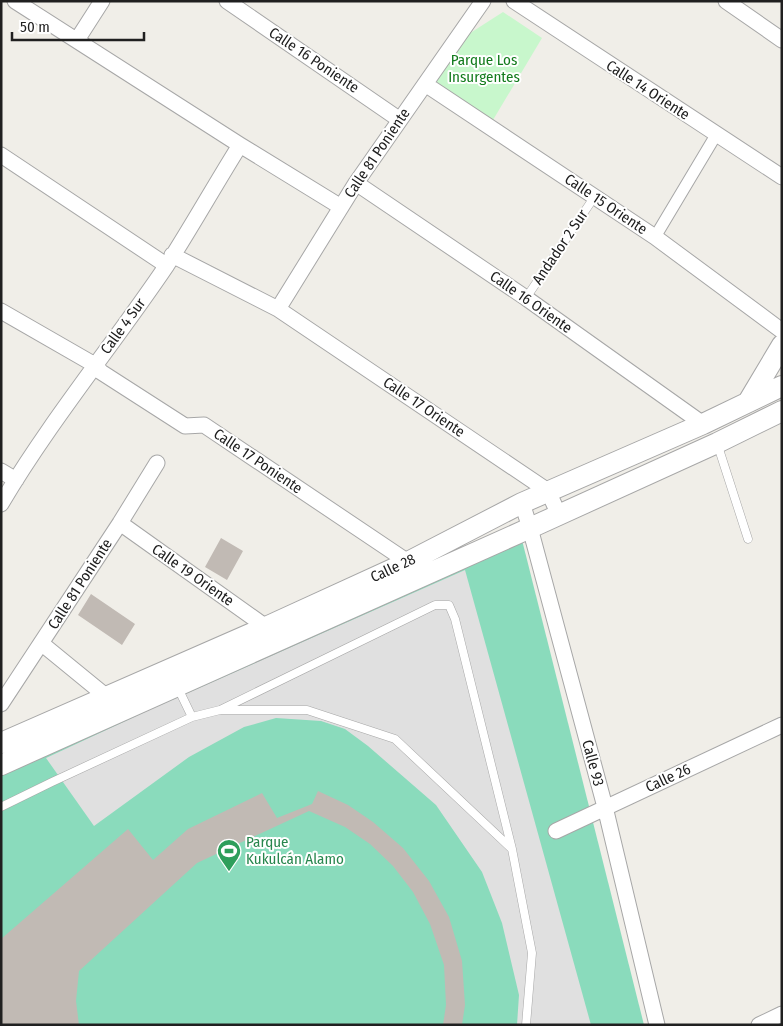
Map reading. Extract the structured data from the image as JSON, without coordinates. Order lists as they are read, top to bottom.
{
  "streets": {
    "street": [
      "Calle 16 Poniente",
      "Calle 14 Oriente",
      "Calle 81 Poniente",
      "Calle 15 Oriente",
      "Calle 16 Oriente",
      "Calle 4 Sur",
      "Calle 17 Oriente",
      "Calle 17 Poniente",
      "Calle 28",
      "Calle 19 Oriente",
      "Calle 93",
      "Calle 26"
    ],
    "lane": ["Andador 2 Sur"]
  },
  "crossings": [
    ["Calle 16 Poniente", "Calle 81 Poniente"],
    ["Calle 81 Poniente", "Calle 15 Oriente"],
    ["Calle 81 Poniente", "Calle 16 Oriente"],
    ["Calle 81 Poniente", "Calle 17 Oriente"],
    ["Calle 81 Poniente", "Calle 19 Oriente"],
    ["Calle 15 Oriente", "Andador 2 Sur"],
    ["Andador 2 Sur", "Calle 16 Oriente"],
    ["Calle 16 Oriente", "Calle 28"],
    ["Calle 4 Sur", "Calle 17 Oriente"],
    ["Calle 4 Sur", "Calle 17 Poniente"],
    ["Calle 17 Oriente", "Calle 28"],
    ["Calle 17 Poniente", "Calle 28"],
    ["Calle 28", "Calle 19 Oriente"],
    ["Calle 28", "Calle 93"],
    ["Calle 93", "Calle 26"]
  ],
  "parks": ["Parque Los Insurgentes"],
  "places": {
    "sports": ["Parque Kukulcán Alamo"]
  },
  "scale_bar": "50 m"
}
